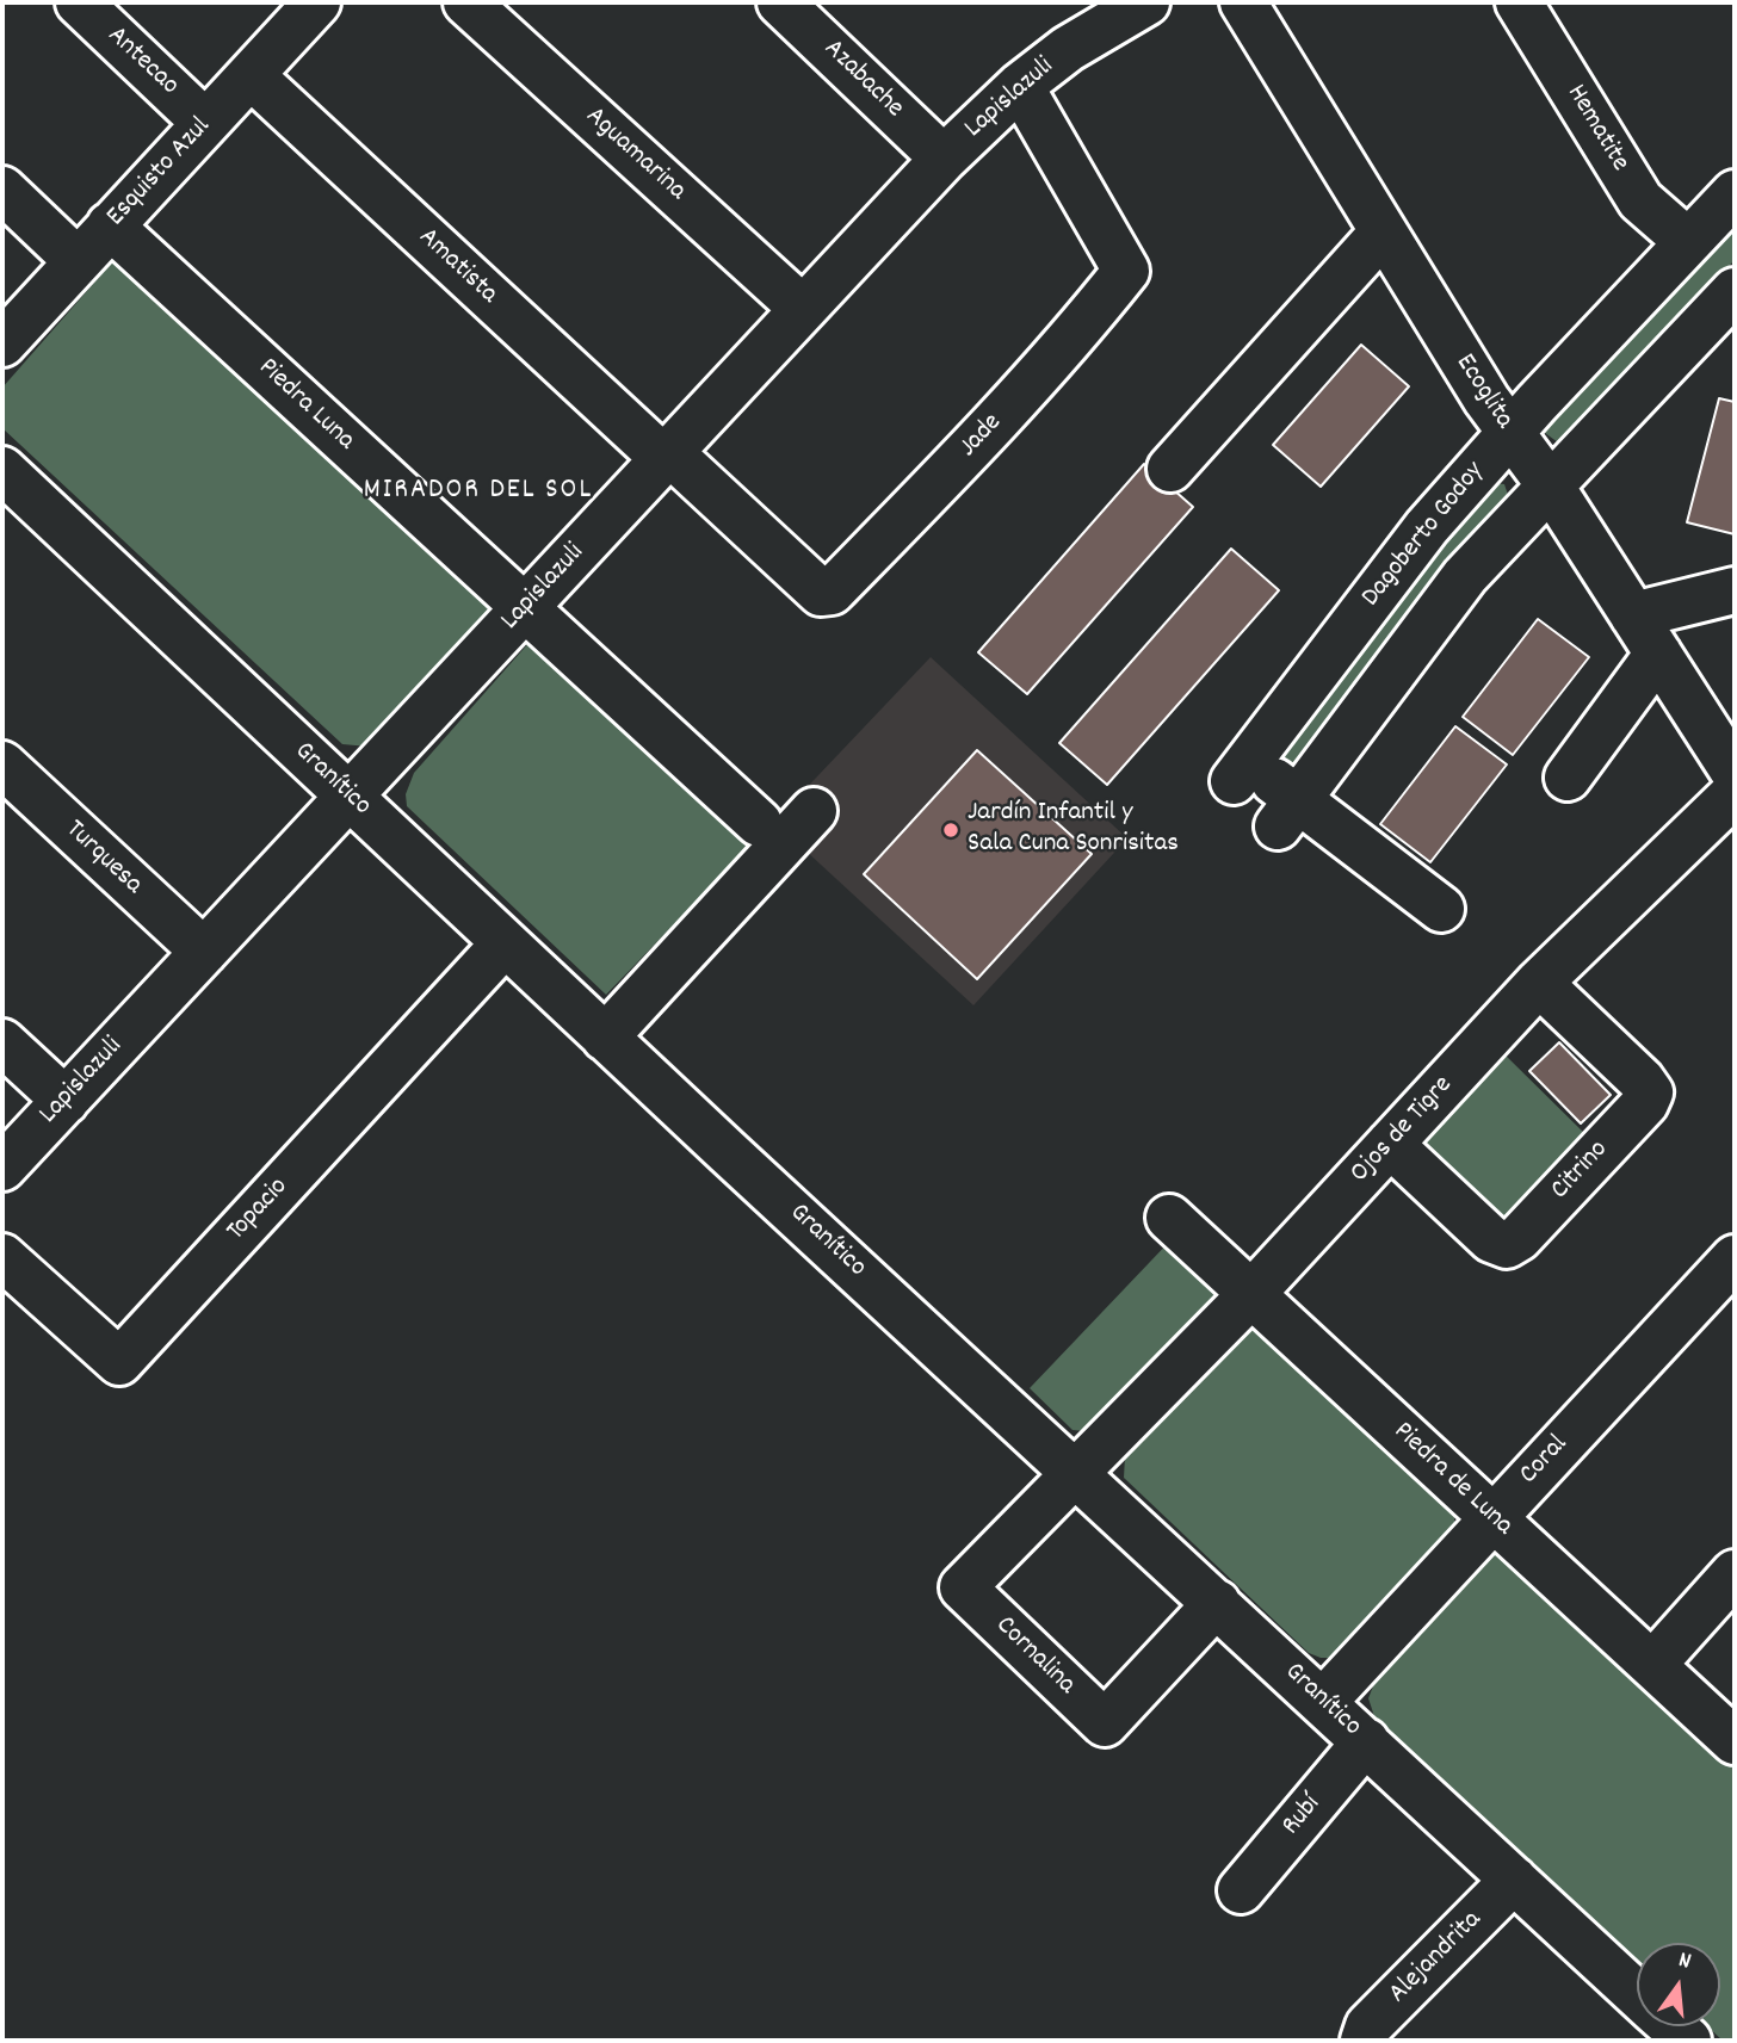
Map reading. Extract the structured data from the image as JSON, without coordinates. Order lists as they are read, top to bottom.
{
  "streets": {
    "street": [
      "Antecao",
      "Azabache",
      "Lapislazuli",
      "Hematite",
      "Aguamarina",
      "Esquisto Azul",
      "Amatista",
      "Ecoglita",
      "Piedra Luna",
      "Jade",
      "Dagoberto Godoy",
      "Granítico",
      "Turquesa",
      "Ojos de Tigre",
      "Citrino",
      "Topacio",
      "Coral",
      "Piedra de Luna",
      "Cornalina",
      "Rubí",
      "Alejandrita"
    ]
  },
  "crossings": [
    ["Antecao", "Esquisto Azul"],
    ["Azabache", "Lapislazuli"],
    ["Lapislazuli", "Aguamarina"],
    ["Lapislazuli", "Amatista"],
    ["Lapislazuli", "Piedra Luna"],
    ["Lapislazuli", "Jade"],
    ["Lapislazuli", "Granítico"],
    ["Lapislazuli", "Turquesa"],
    ["Hematite", "Dagoberto Godoy"],
    ["Esquisto Azul", "Amatista"],
    ["Esquisto Azul", "Piedra Luna"],
    ["Amatista", "Jade"],
    ["Ecoglita", "Dagoberto Godoy"],
    ["Ecoglita", "Ojos de Tigre"],
    ["Granítico", "Ojos de Tigre"],
    ["Granítico", "Topacio"],
    ["Granítico", "Coral"],
    ["Granítico", "Cornalina"],
    ["Granítico", "Rubí"],
    ["Granítico", "Alejandrita"],
    ["Ojos de Tigre", "Citrino"],
    ["Ojos de Tigre", "Piedra de Luna"],
    ["Ojos de Tigre", "Cornalina"],
    ["Coral", "Piedra de Luna"]
  ],
  "districts": ["MIRADOR DEL SOL"],
  "places": ["Jardín Infantil y Sala Cuna Sonrisitas"],
  "north": "top"
}
